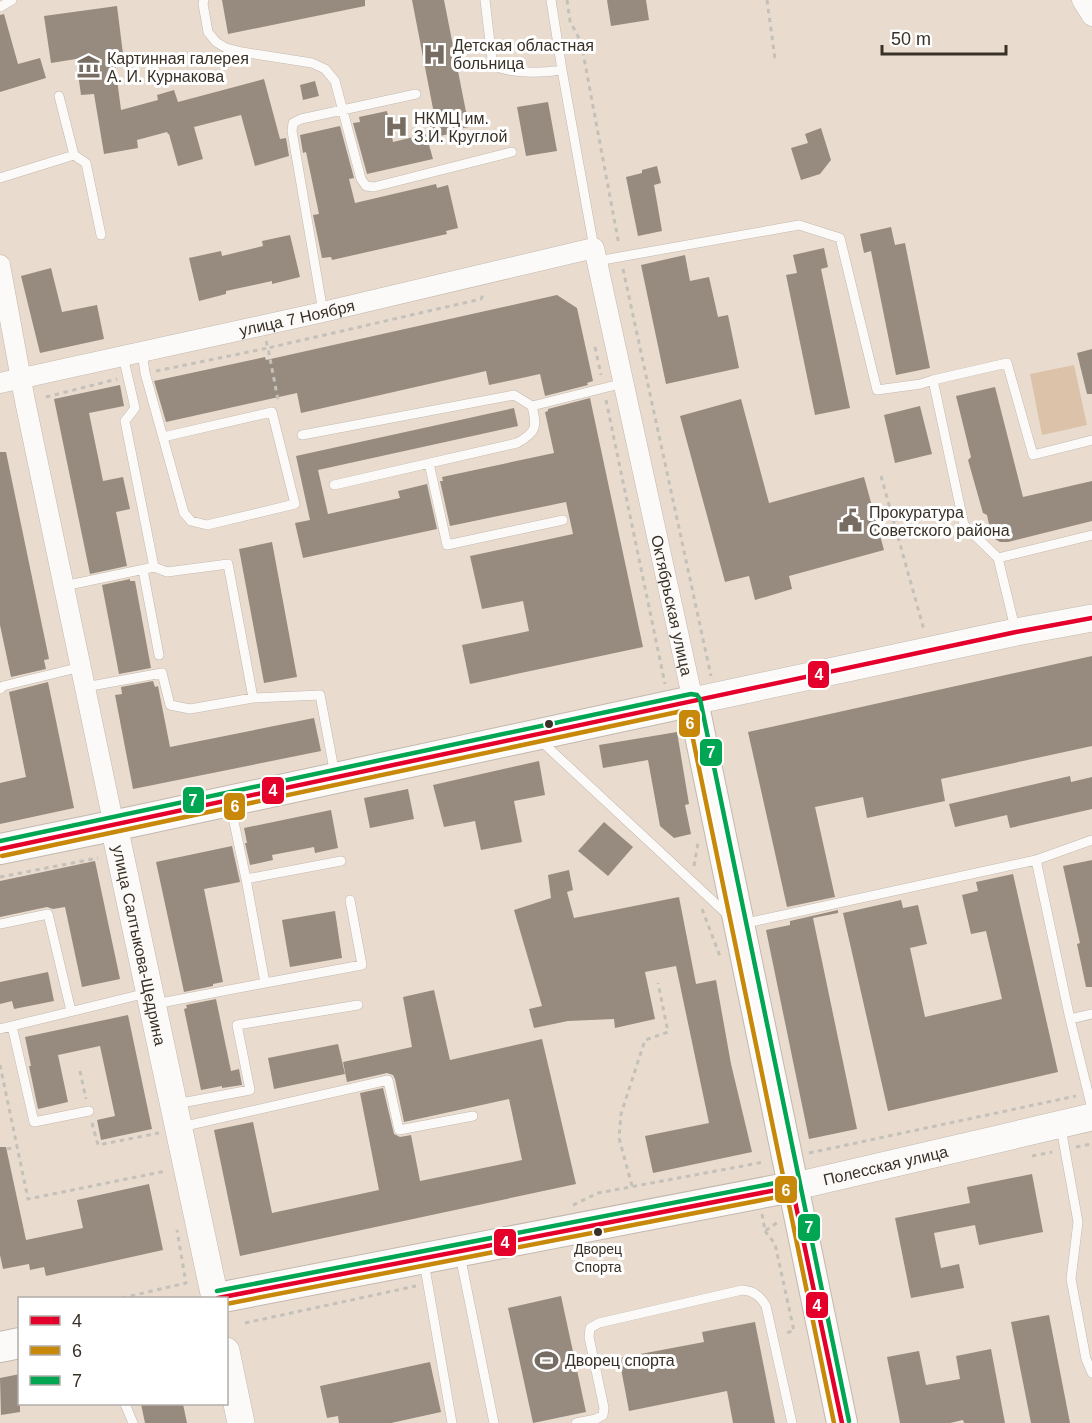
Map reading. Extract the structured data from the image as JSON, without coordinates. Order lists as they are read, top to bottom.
{
  "streets": {
    "main road": ["Октябрьская улица", "улица Салтыкова-Щедрина", "Полесская улица"],
    "street": ["улица 7 Ноября"]
  },
  "crossings": [
    ["улица 7 Ноября", "Октябрьская улица"],
    ["улица 7 Ноября", "улица Салтыкова-Щедрина"],
    ["Октябрьская улица", "Полесская улица"]
  ],
  "places": {
    "hospital": ["Детская областная больница", "НКМЦ им. З.И. Круглой"],
    "museum": ["Картинная галерея А. И. Курнакова"],
    "public building": ["Прокуратура Советского района"],
    "other": ["Дворец Спорта"],
    "sports": ["Дворец спорта"]
  },
  "lines": ["transit line 4", "transit line 7", "transit line 6"],
  "legend": ["4", "6", "7"],
  "scale_bar": "50 m"
}
